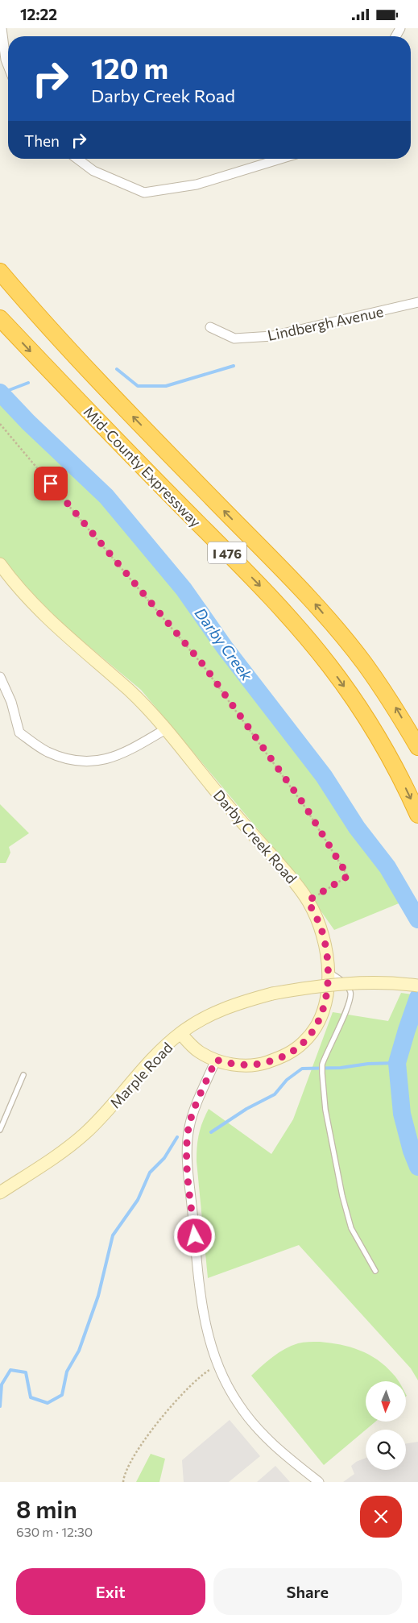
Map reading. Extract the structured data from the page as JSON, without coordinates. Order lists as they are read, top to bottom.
{
  "streets": {
    "highway": ["Mid-County Expressway", "I 476"],
    "street": ["Lindbergh Avenue", "Darby Creek Road", "Marple Road"]
  },
  "crossings": [
    ["Darby Creek Road", "Marple Road"]
  ],
  "water": ["Darby Creek"],
  "north": "bottom",
  "page": {
    "status": "12:22",
    "turn": ["120 m", "Darby Creek Road"],
    "then": "Then",
    "heading": ["8 min", "630 m · 12:30"],
    "buttons": ["Exit", "Share"]
  }
}
